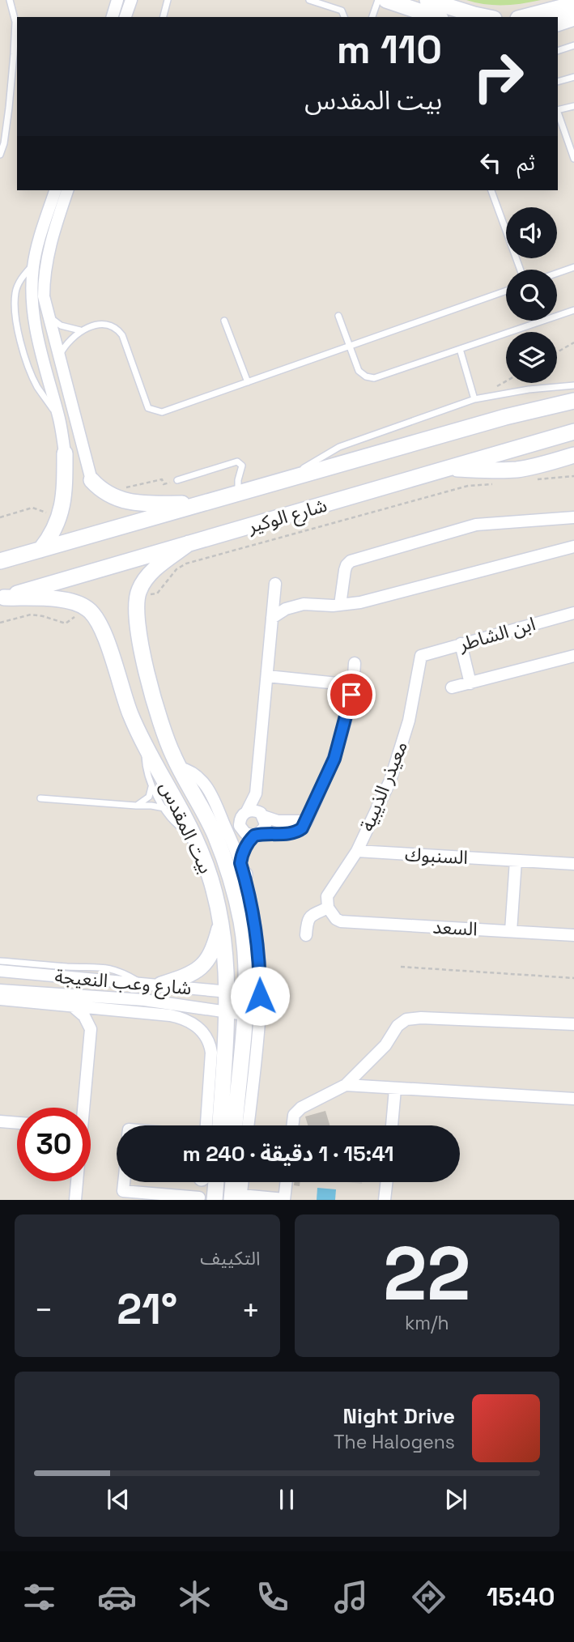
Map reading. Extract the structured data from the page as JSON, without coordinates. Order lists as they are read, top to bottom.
{
  "streets": {
    "main road": ["شارع الوكير", "بيت المقدس"],
    "street": [
      "ابن الشاطر",
      "معيذر الذيبية",
      "السنبوك",
      "السعد",
      "شارع وعب النعيجة"
    ]
  },
  "crossings": [
    ["شارع الوكير", "بيت المقدس"],
    ["ابن الشاطر", "معيذر الذيبية"],
    ["معيذر الذيبية", "السنبوك"],
    ["معيذر الذيبية", "السعد"],
    ["بيت المقدس", "شارع وعب النعيجة"]
  ],
  "page": {
    "turn": ["110 m", "بيت المقدس"],
    "then": "ثم",
    "limit": "30",
    "trip": "15:41 · 1 دقيقة · 240 m",
    "tile": [
      ["22", "km/h"],
      "التكييف"
    ],
    "heat": ["−", "21°", "+"],
    "song": ["Night Drive", "The Halogens"],
    "tabs": "15:40"
  }
}
